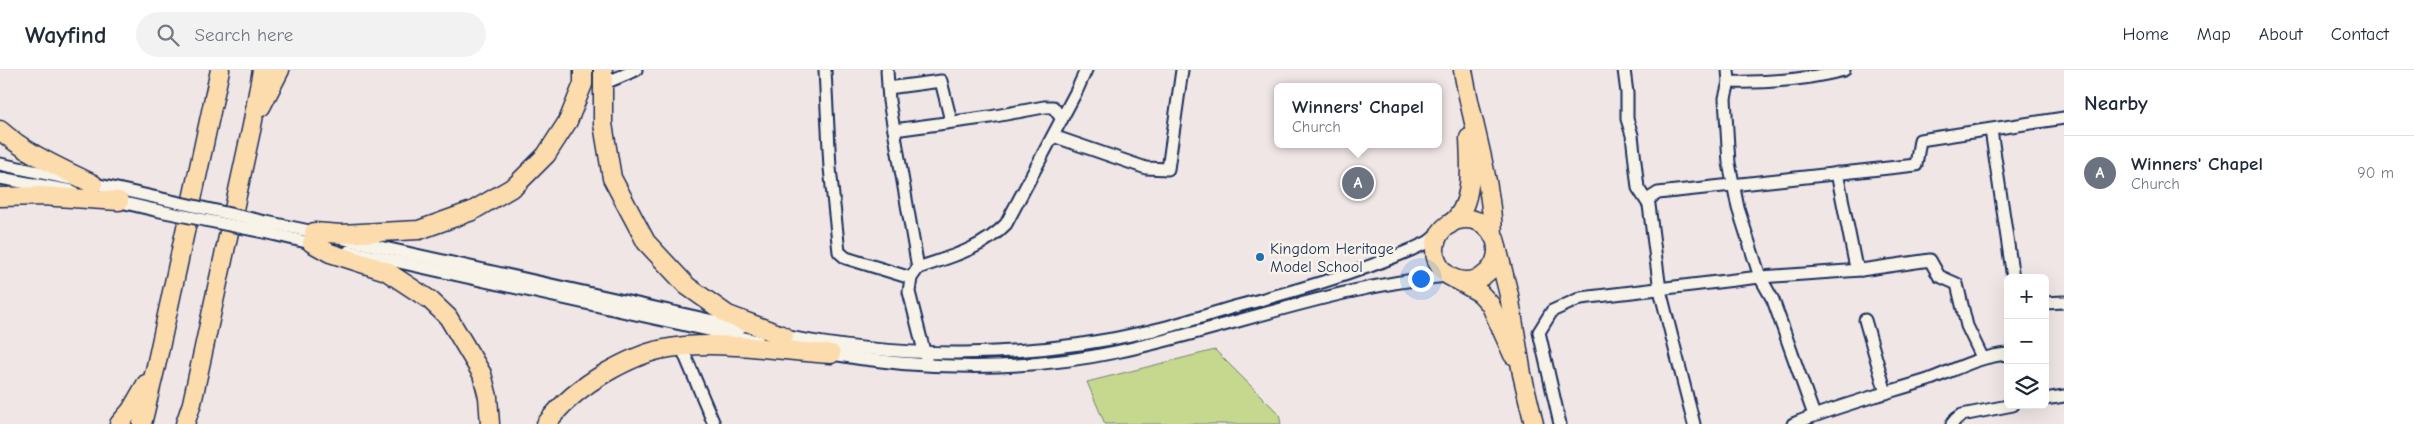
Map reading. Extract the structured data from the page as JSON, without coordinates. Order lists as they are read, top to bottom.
{
  "places": ["Kingdom Heritage Model School"],
  "page": {
    "header": "Wayfind",
    "search": "Search here",
    "nav": [
      "Home",
      "Map",
      "About",
      "Contact"
    ],
    "heading": "Nearby",
    "popup": ["Winners' Chapel", "Church"],
    "list": [
      {
        "mark": "A",
        "name": "Winners' Chapel",
        "note": "Church",
        "value": "90 m"
      }
    ],
    "pins": "A",
    "map_buttons": ["+", "−"]
  }
}
